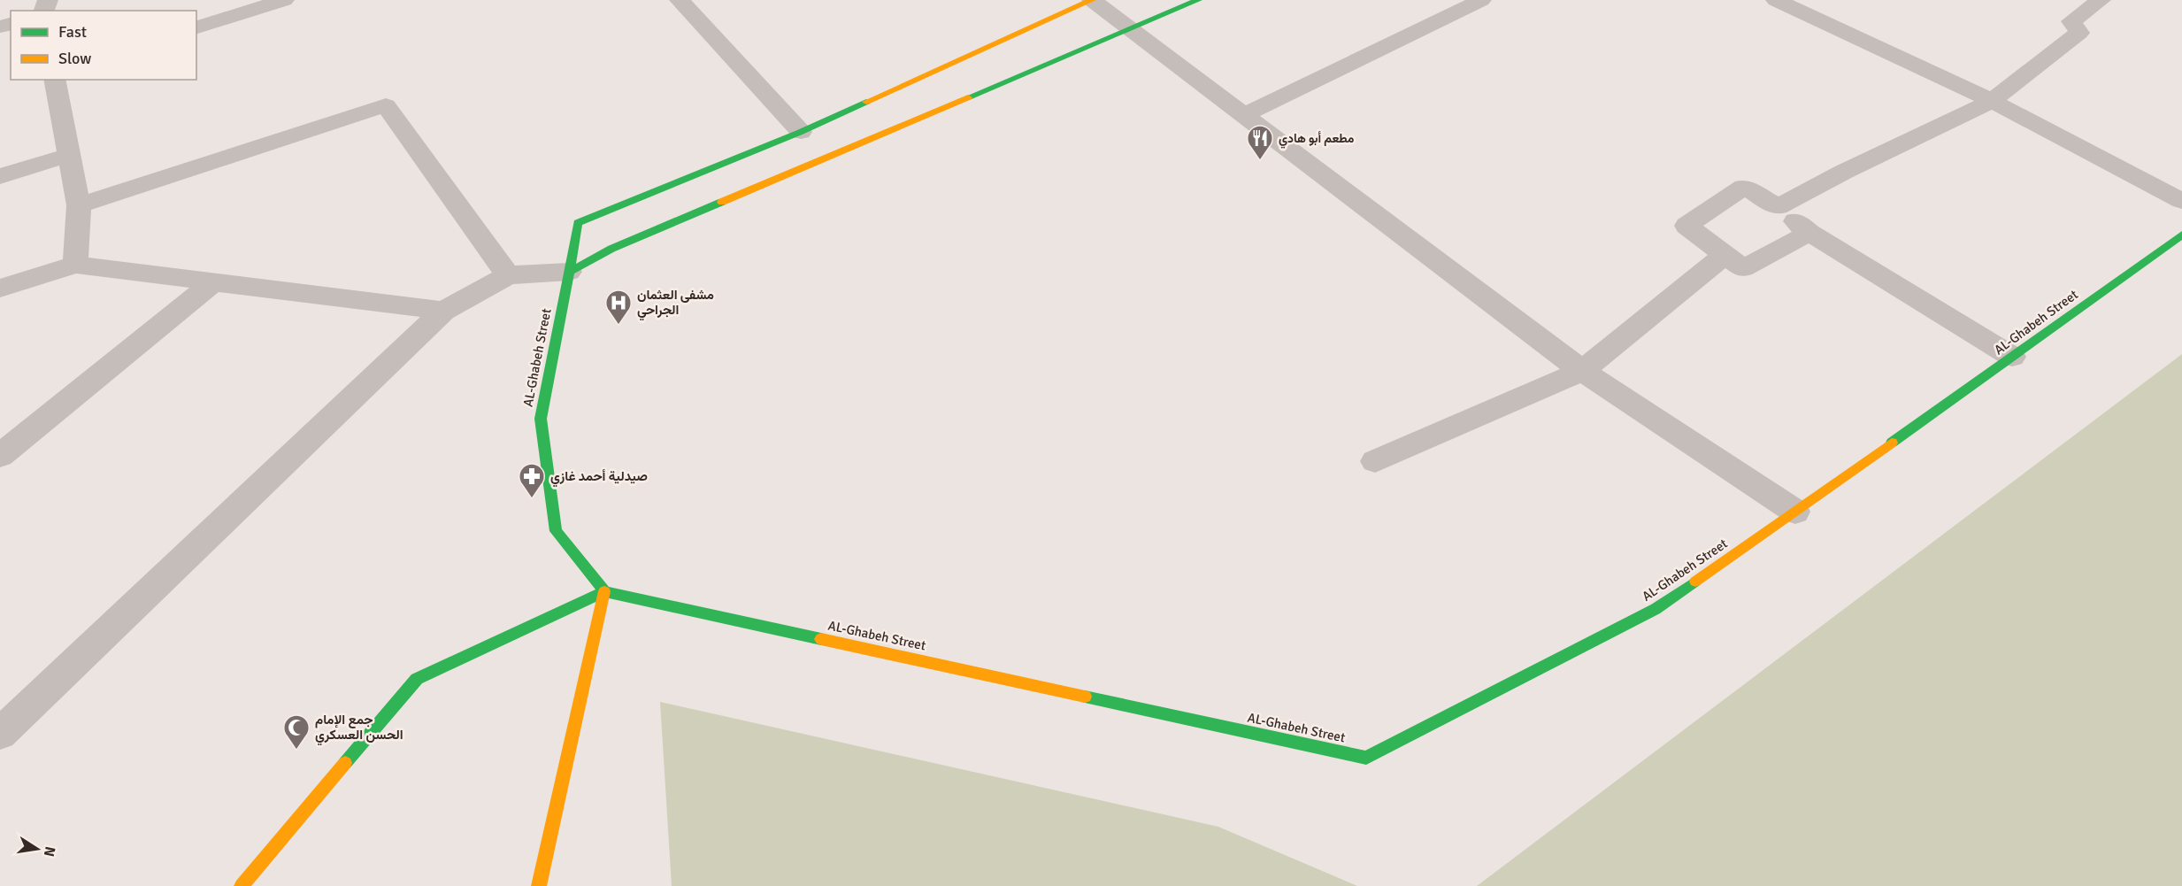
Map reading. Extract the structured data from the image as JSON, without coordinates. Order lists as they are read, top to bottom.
{
  "streets": {
    "street": ["AL-Ghabeh Street"]
  },
  "places": {
    "restaurant": ["مطعم أبو هادي"],
    "hospital": ["مشفى العثمان الجراحي"],
    "pharmacy": ["صيدلية أحمد غازي"],
    "mosque": ["جمع الإمام الحسن العسكري"]
  },
  "legend": ["Fast", "Slow"],
  "north": "right"
}
